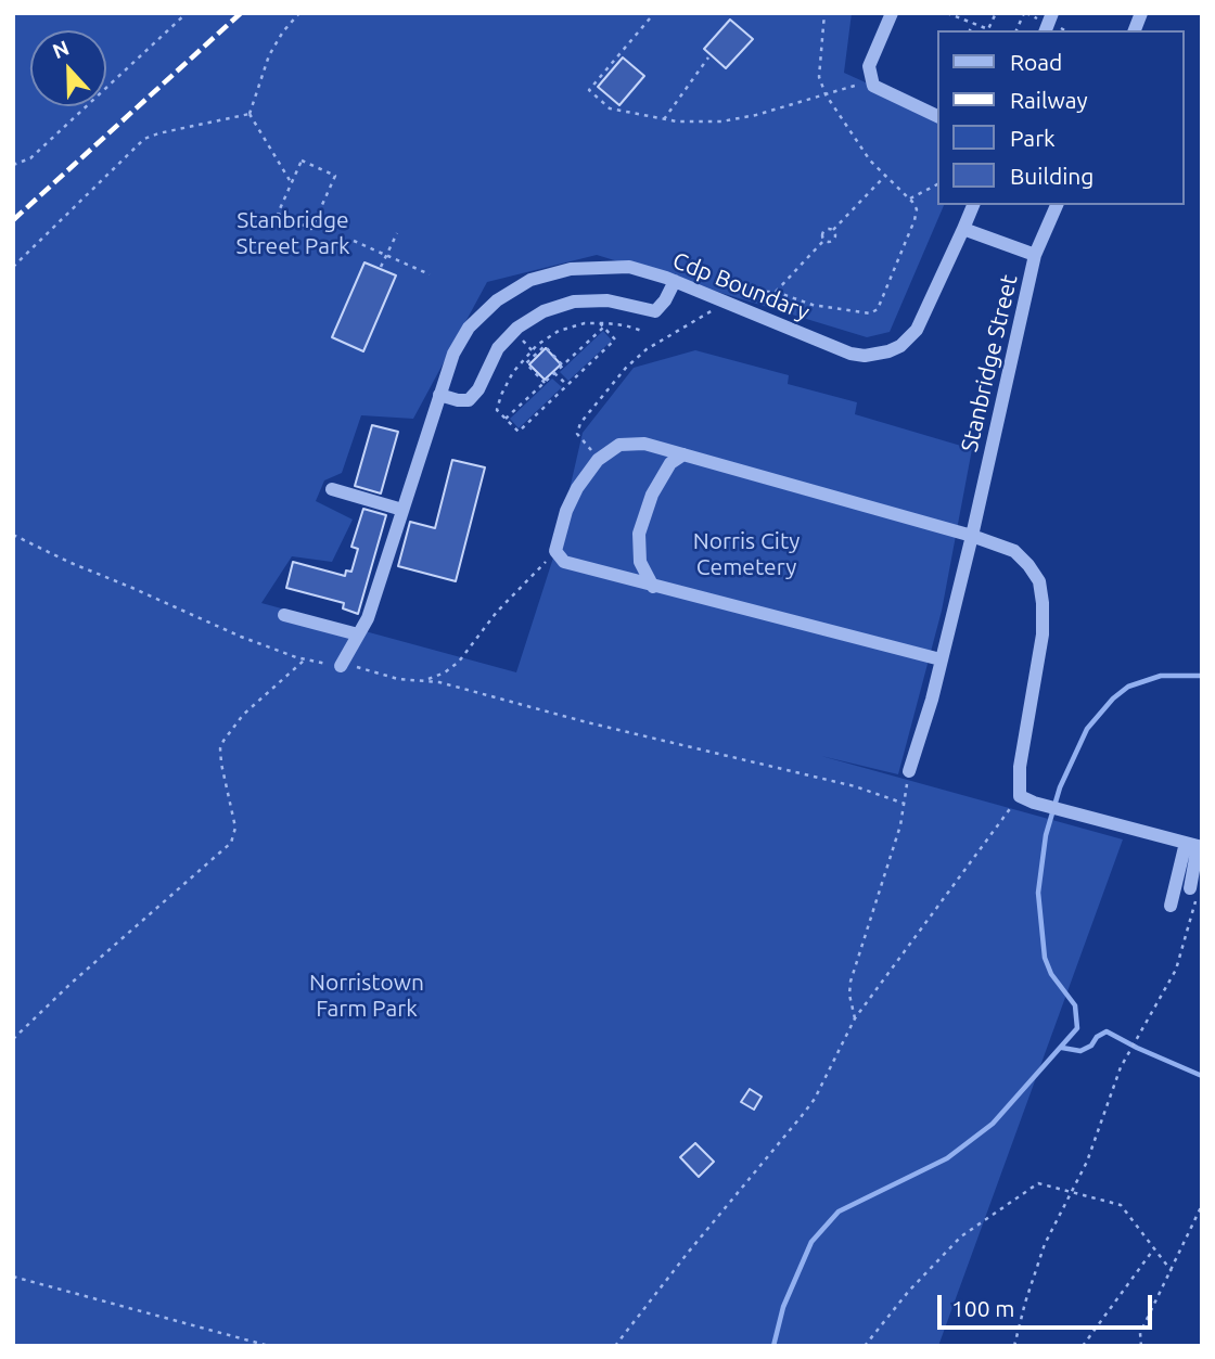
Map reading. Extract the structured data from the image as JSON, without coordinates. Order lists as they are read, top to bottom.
{
  "streets": {
    "street": ["Cdp Boundary", "Stanbridge Street"]
  },
  "parks": ["Stanbridge Street Park", "Norris City Cemetery", "Norristown Farm Park"],
  "legend": [
    "Road",
    "Railway",
    "Park",
    "Building"
  ],
  "scale_bar": "100 m",
  "north": "top"
}
